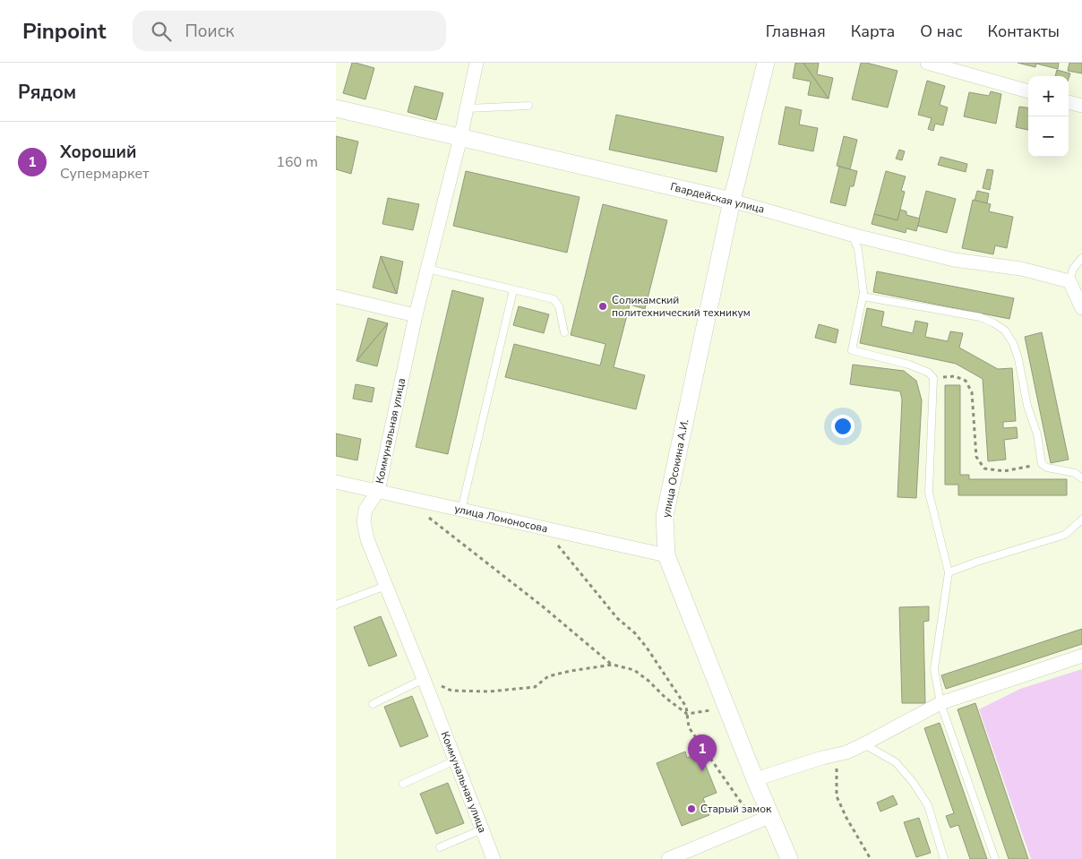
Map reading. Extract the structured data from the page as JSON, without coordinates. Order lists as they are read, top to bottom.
{
  "streets": {
    "street": [
      "Гвардейская улица",
      "Коммунальная улица",
      "улица Осокина А.И.",
      "улица Ломоносова"
    ]
  },
  "crossings": [
    ["Гвардейская улица", "Коммунальная улица"],
    ["Гвардейская улица", "улица Осокина А.И."],
    ["Коммунальная улица", "улица Ломоносова"],
    ["улица Осокина А.И.", "улица Ломоносова"]
  ],
  "places": ["Соликамский политехнический техникум", "Старый замок"],
  "page": {
    "header": "Pinpoint",
    "search": "Поиск",
    "nav": [
      "Главная",
      "Карта",
      "О нас",
      "Контакты"
    ],
    "heading": "Рядом",
    "map_buttons": ["+", "−"],
    "list": [
      {
        "mark": "1",
        "name": "Хороший",
        "note": "Супермаркет",
        "value": "160 m"
      }
    ],
    "pins": "1"
  }
}
